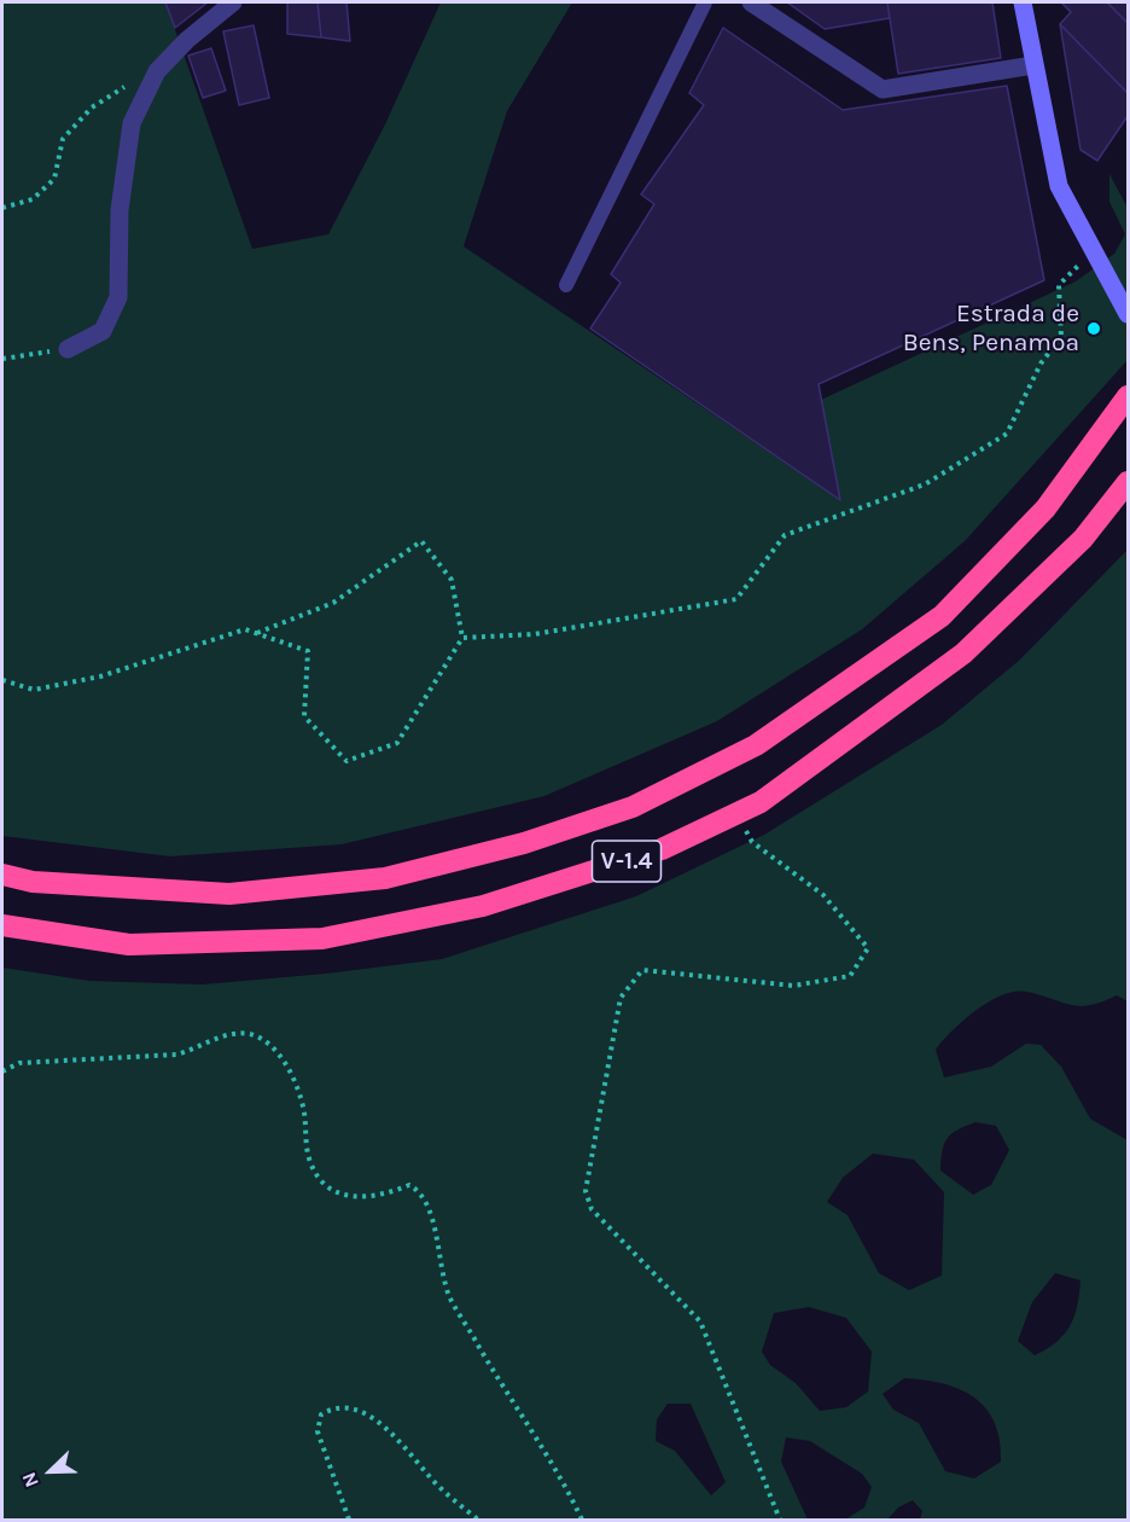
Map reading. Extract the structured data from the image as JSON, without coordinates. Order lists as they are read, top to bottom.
{
  "streets": {
    "highway": ["V-1.4"]
  },
  "places": ["Estrada de Bens, Penamoa"],
  "north": "bottom left"
}
